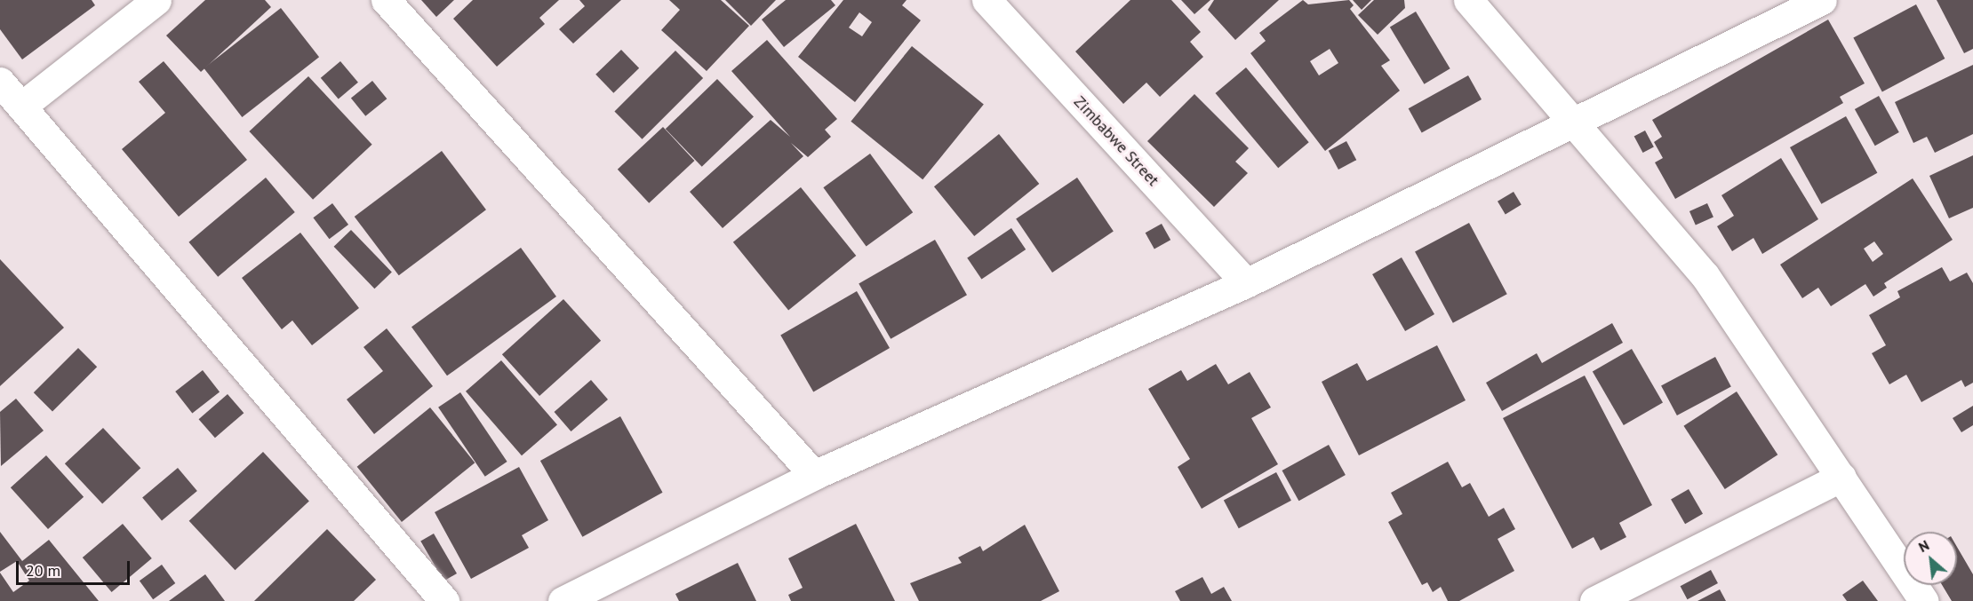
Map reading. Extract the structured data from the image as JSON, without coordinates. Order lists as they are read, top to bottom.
{
  "streets": {
    "street": ["Zimbabwe Street"]
  },
  "scale_bar": "20 m",
  "north": "top left"
}
